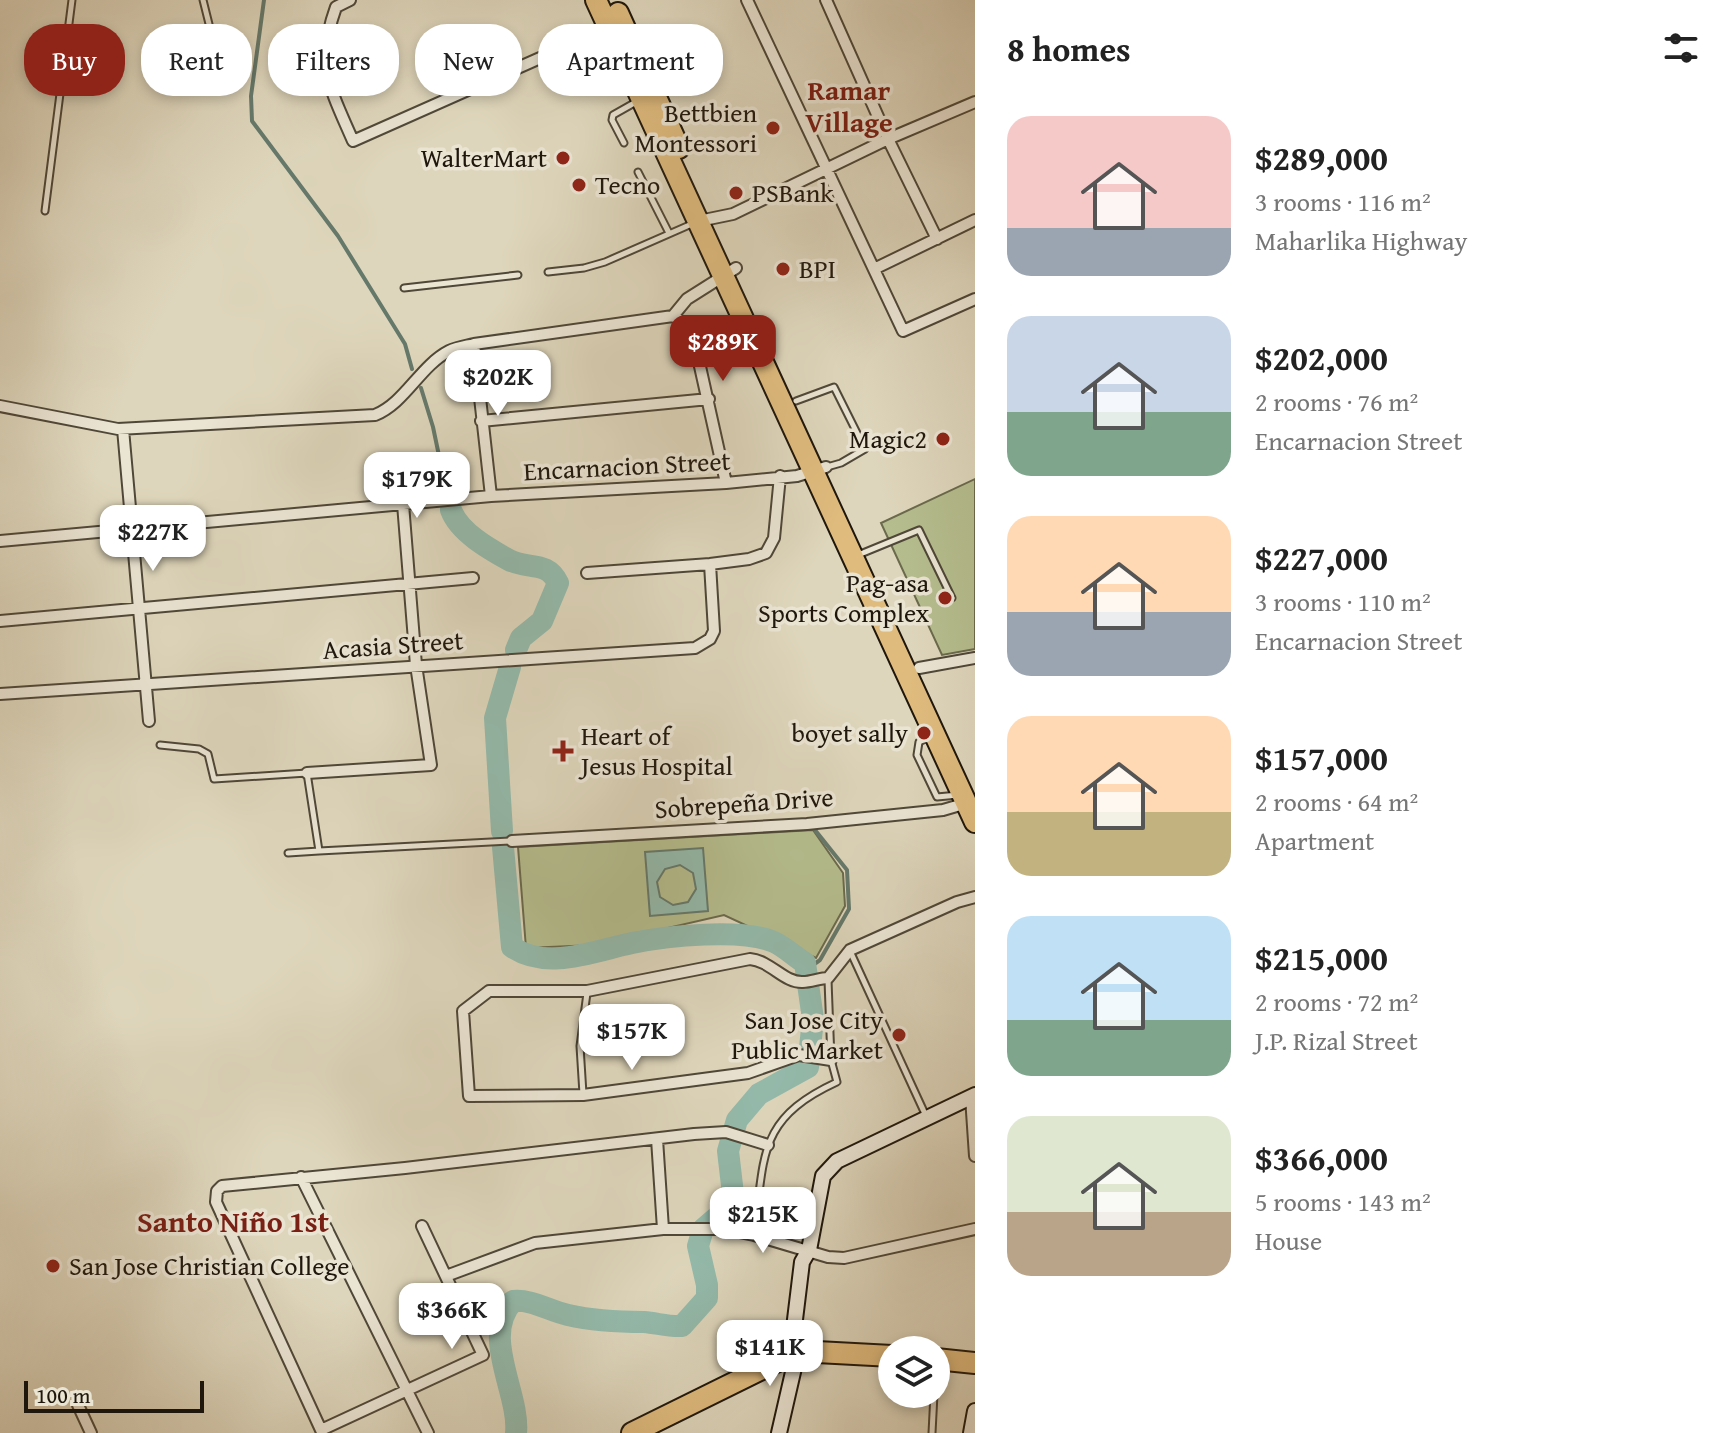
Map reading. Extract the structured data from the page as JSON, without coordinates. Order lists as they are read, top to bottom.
{
  "streets": {
    "street": ["Encarnacion Street", "Acasia Street", "Sobrepeña Drive"]
  },
  "districts": ["Ramar Village", "Santo Niño 1st"],
  "places": {
    "other": [
      "Bettbien Montessori",
      "WalterMart",
      "Tecno",
      "PSBank",
      "BPI",
      "Magic2",
      "Pag-asa Sports Complex",
      "boyet sally",
      "San Jose City Public Market",
      "San Jose Christian College"
    ],
    "health": ["Heart of Jesus Hospital"]
  },
  "scale_bar": "100 m",
  "page": {
    "heading": "8 homes",
    "chip": [
      "Buy",
      "Rent",
      "Filters",
      "New",
      "Apartment"
    ],
    "list": [
      {
        "name": "$289,000",
        "note": "3 rooms · 116 m² · Maharlika Highway"
      },
      {
        "name": "$202,000",
        "note": "2 rooms · 76 m² · Encarnacion Street"
      },
      {
        "name": "$227,000",
        "note": "3 rooms · 110 m² · Encarnacion Street"
      },
      {
        "name": "$157,000",
        "note": "2 rooms · 64 m² · Apartment"
      },
      {
        "name": "$215,000",
        "note": "2 rooms · 72 m² · J.P. Rizal Street"
      },
      {
        "name": "$366,000",
        "note": "5 rooms · 143 m² · House"
      }
    ],
    "price": [
      "$289K",
      "$202K",
      "$179K",
      "$227K",
      "$157K",
      "$215K",
      "$366K",
      "$141K"
    ],
    "scale": "100 m"
  }
}
